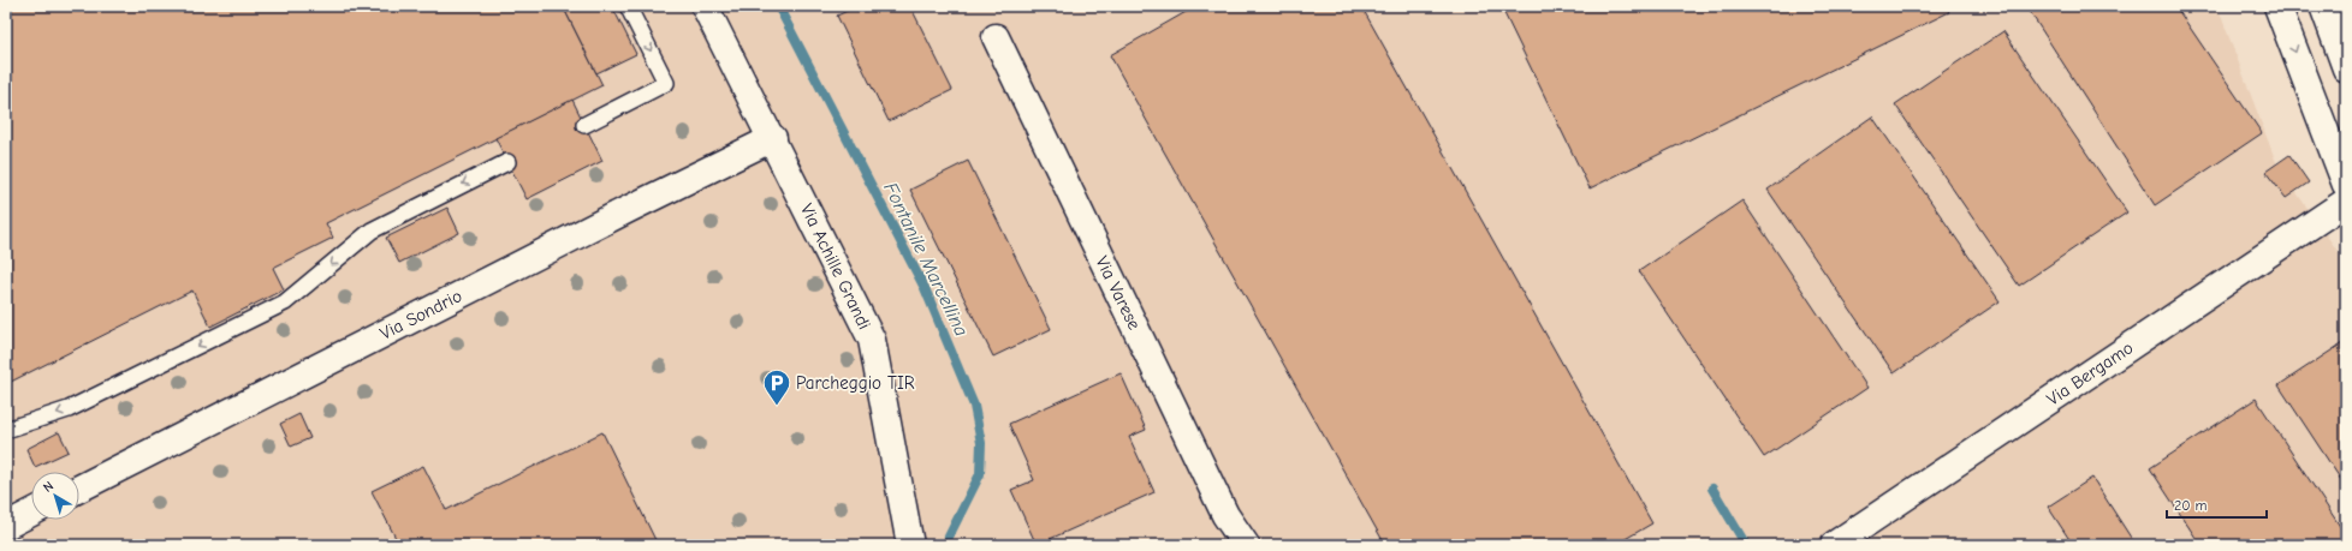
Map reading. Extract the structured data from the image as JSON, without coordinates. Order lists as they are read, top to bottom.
{
  "streets": {
    "street": [
      "Via Achille Grandi",
      "Via Varese",
      "Via Sondrio",
      "Via Bergamo"
    ]
  },
  "crossings": [
    ["Via Achille Grandi", "Via Sondrio"]
  ],
  "water": ["Fontanile Marcellina"],
  "places": {
    "parking": ["Parcheggio TIR"]
  },
  "scale_bar": "20 m",
  "north": "top left"
}
